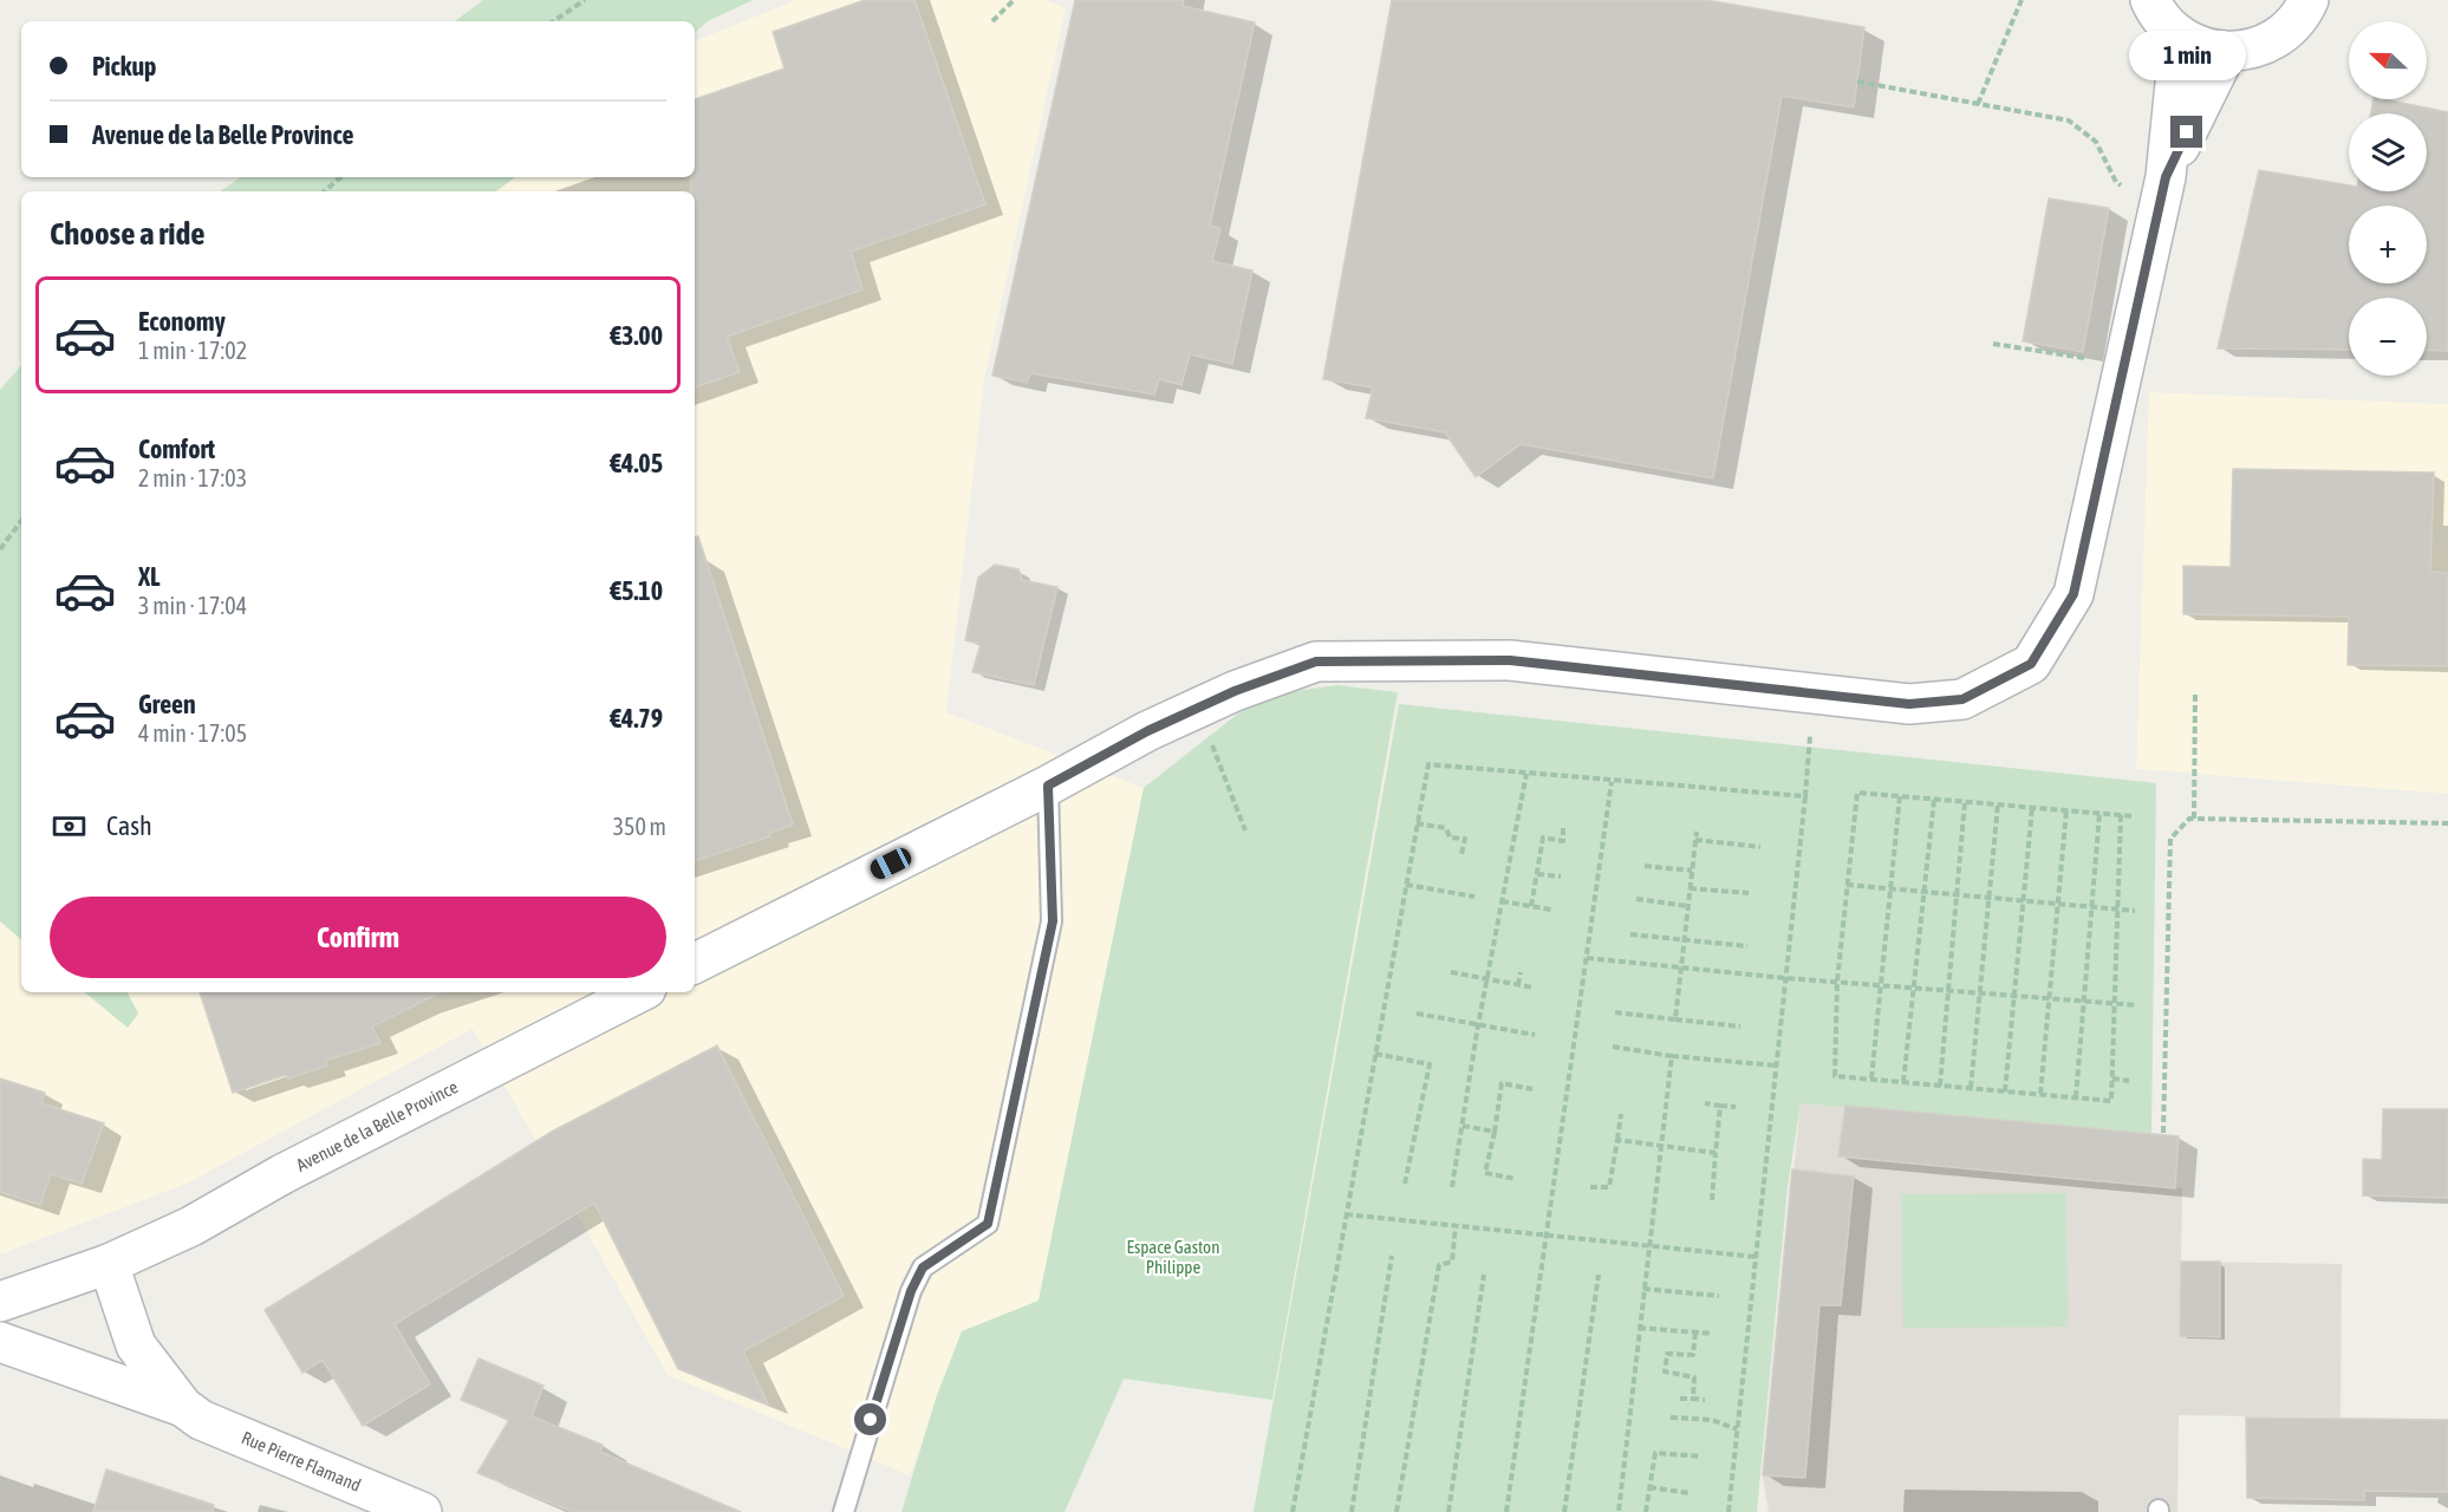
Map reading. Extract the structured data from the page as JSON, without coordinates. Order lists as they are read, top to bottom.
{
  "streets": {
    "main road": ["Avenue de la Belle Province", "Rue Pierre Flamand"]
  },
  "crossings": [
    ["Avenue de la Belle Province", "Rue Pierre Flamand"]
  ],
  "parks": ["Espace Gaston Philippe"],
  "north": "left",
  "page": {
    "map_buttons": ["+", "−"],
    "banner": ["Pickup", "Avenue de la Belle Province"],
    "bubble": "1 min",
    "heading": "Choose a ride",
    "list": [
      {
        "name": "Economy",
        "note": "1 min · 17:02",
        "value": "€3.00"
      },
      {
        "name": "Comfort",
        "note": "2 min · 17:03",
        "value": "€4.05"
      },
      {
        "name": "XL",
        "note": "3 min · 17:04",
        "value": "€5.10"
      },
      {
        "name": "Green",
        "note": "4 min · 17:05",
        "value": "€4.79"
      }
    ],
    "pay": ["Cash", "350 m"],
    "buttons": "Confirm"
  }
}
